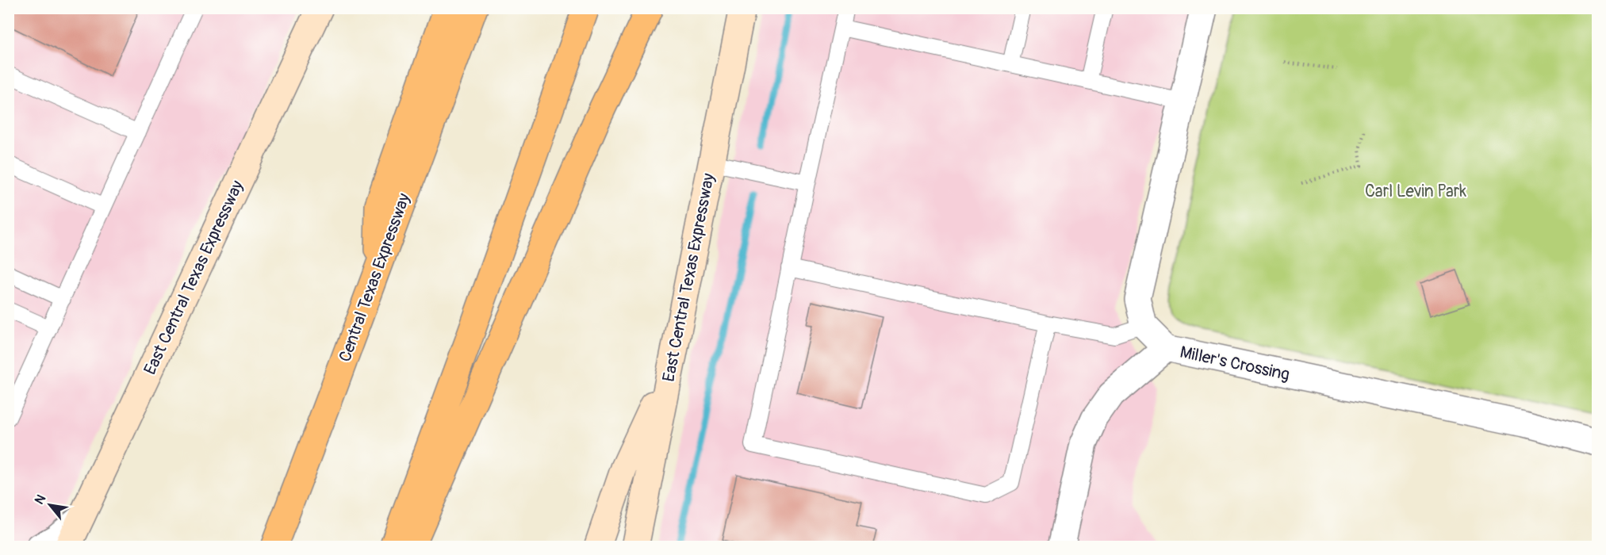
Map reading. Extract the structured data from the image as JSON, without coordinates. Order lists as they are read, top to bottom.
{
  "streets": {
    "highway": ["Central Texas Expressway"],
    "main road": ["East Central Texas Expressway"],
    "street": ["Miller's Crossing"]
  },
  "parks": ["Carl Levin Park"],
  "north": "top left"
}
